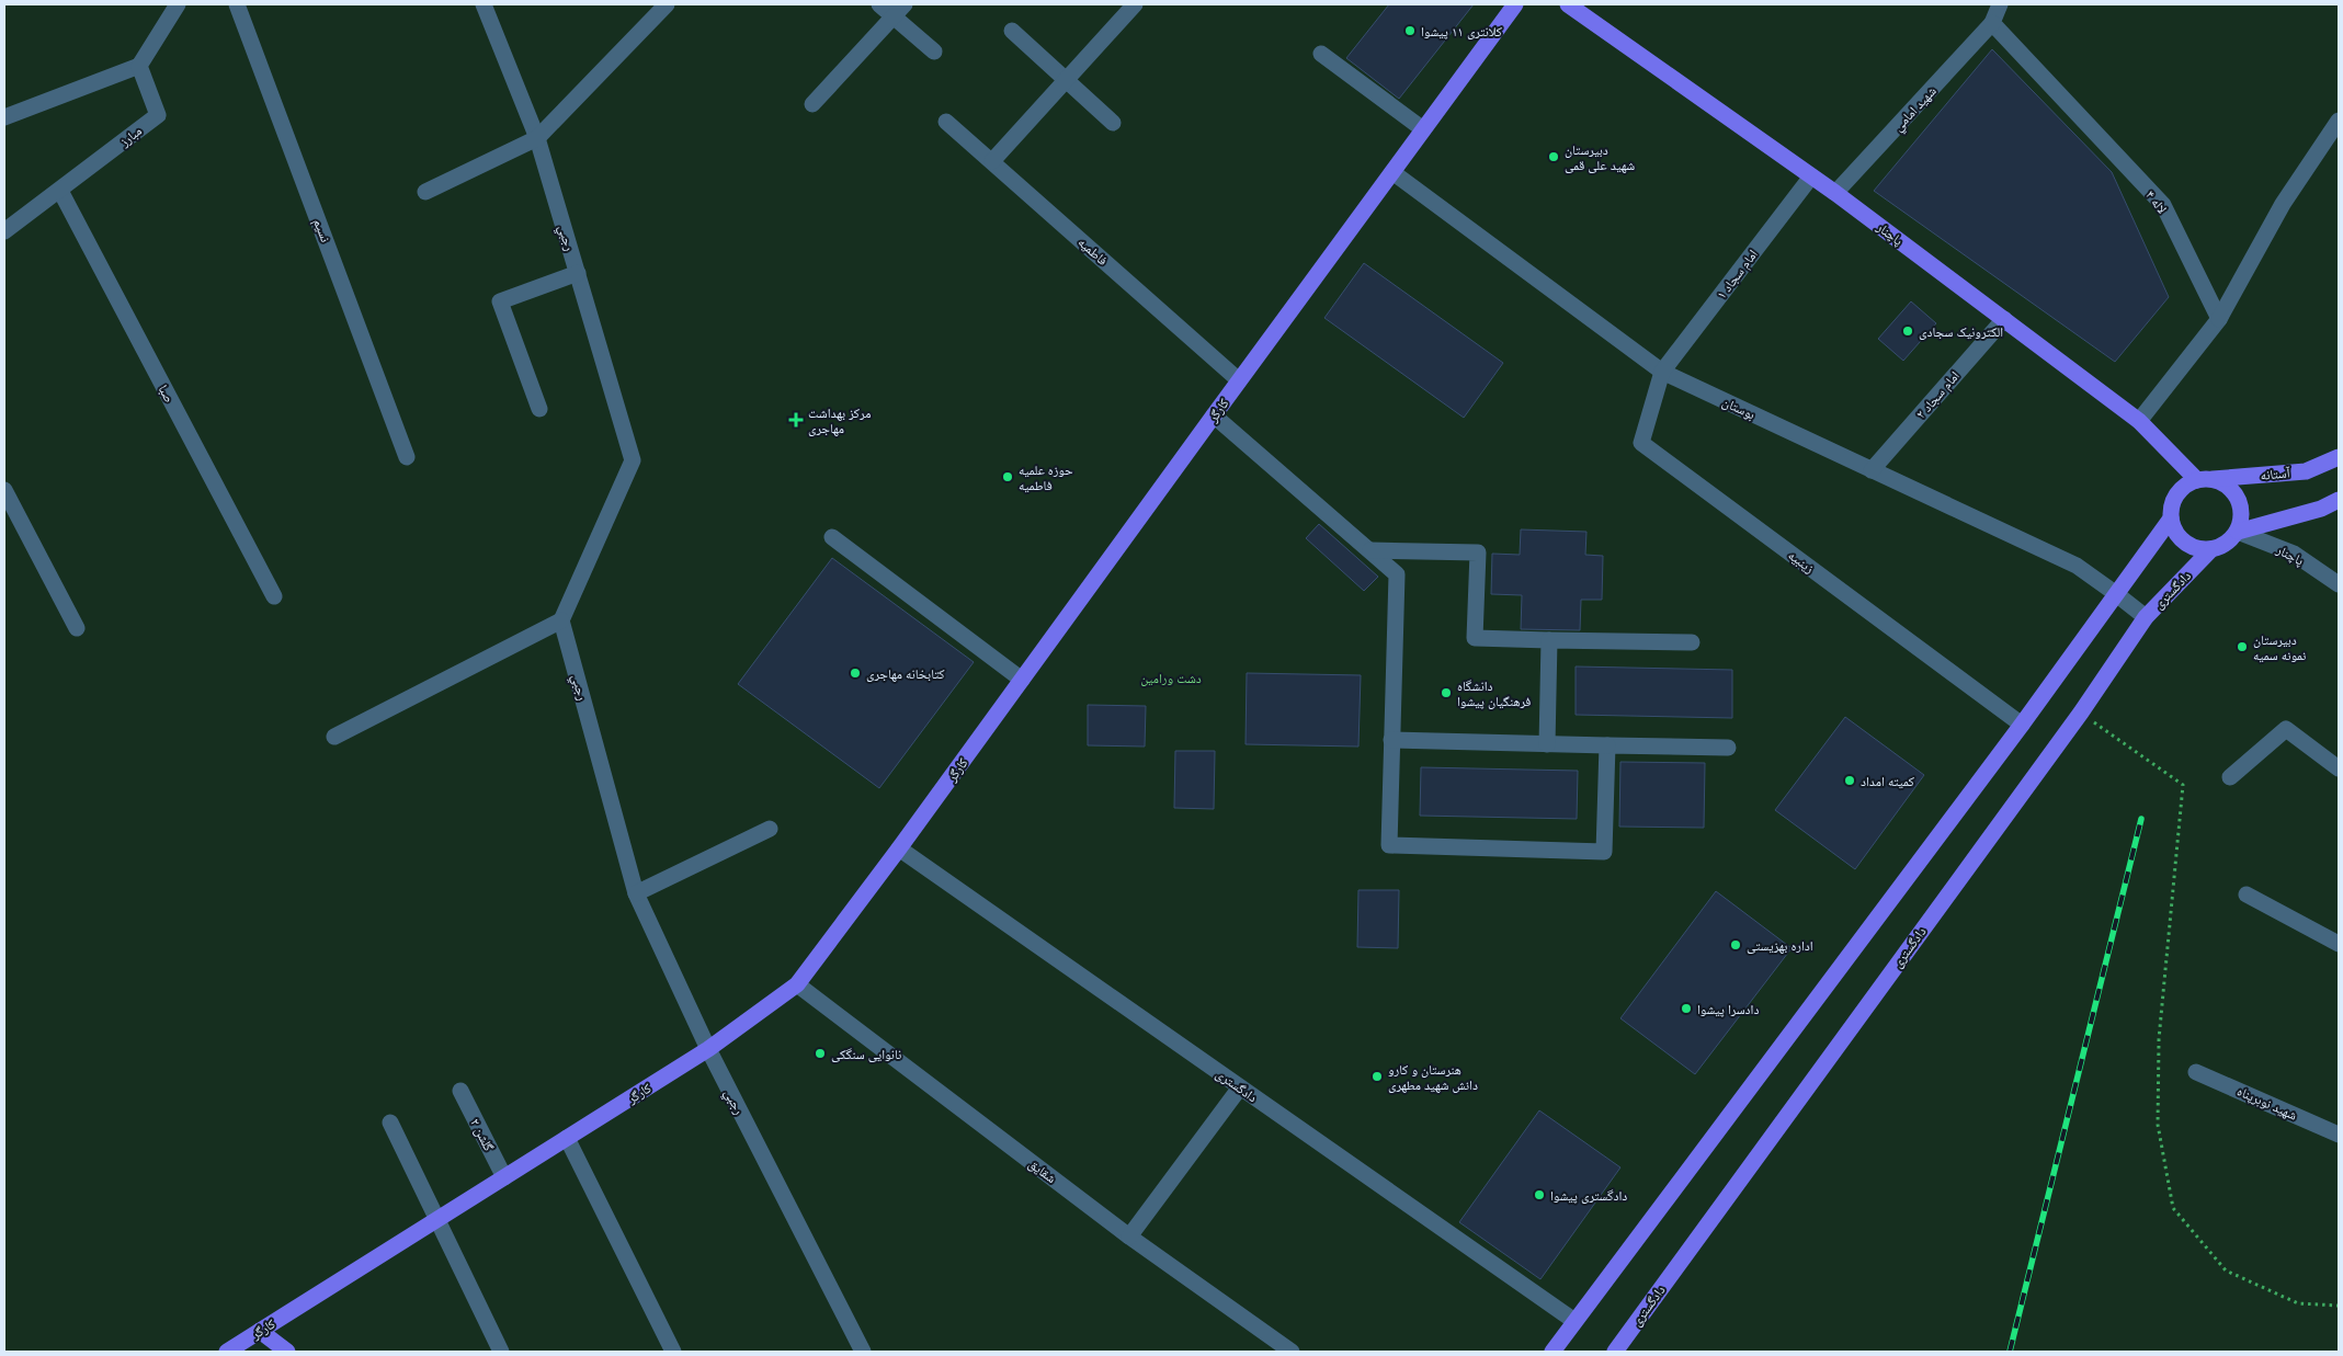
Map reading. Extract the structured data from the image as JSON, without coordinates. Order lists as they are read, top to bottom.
{
  "streets": {
    "main road": [
      "پاچنار",
      "کارگر",
      "آستانه",
      "دادگستری"
    ],
    "street": [
      "شهيد امامي",
      "مبارز",
      "لاله ۴",
      "نسيم",
      "رجبي",
      "فاطميه",
      "امام سجاد ۱",
      "صبا",
      "امام سجاد ۲",
      "بوستان",
      "زينبيه",
      "شهید نوبرپناه",
      "گلشن ۲",
      "شقايق"
    ]
  },
  "crossings": [
    ["شهيد امامي", "لاله ۴"],
    ["شهيد امامي", "پاچنار"],
    ["مبارز", "صبا"],
    ["پاچنار", "امام سجاد ۱"],
    ["پاچنار", "امام سجاد ۲"],
    ["پاچنار", "آستانه"],
    ["پاچنار", "دادگستری"],
    ["رجبي", "کارگر"],
    ["فاطميه", "کارگر"],
    ["امام سجاد ۱", "بوستان"],
    ["امام سجاد ۱", "زينبيه"],
    ["امام سجاد ۲", "بوستان"],
    ["بوستان", "کارگر"],
    ["بوستان", "زينبيه"],
    ["بوستان", "دادگستری"],
    ["کارگر", "دادگستری"],
    ["کارگر", "گلشن ۲"],
    ["کارگر", "شقايق"],
    ["آستانه", "دادگستری"]
  ],
  "parks": ["دشت ورامین"],
  "places": {
    "other": [
      "کلانتری ۱۱ پیشوا",
      "دبیرستان شهید علی قمی",
      "الکترونیک سجادی",
      "حوزه علمیه فاطمیه",
      "دبیرستان نمونه سمیه",
      "کتابخانه مهاجری",
      "دانشگاه فرهنگیان پیشوا",
      "کمیته امداد",
      "اداره بهزیستی",
      "دادسرا پیشوا",
      "نانوایی سنگکی",
      "هنرستان و کارو دانش شهید مطهری",
      "دادگستری پیشوا"
    ],
    "health": ["مرکز بهداشت مهاجری"]
  }
}
